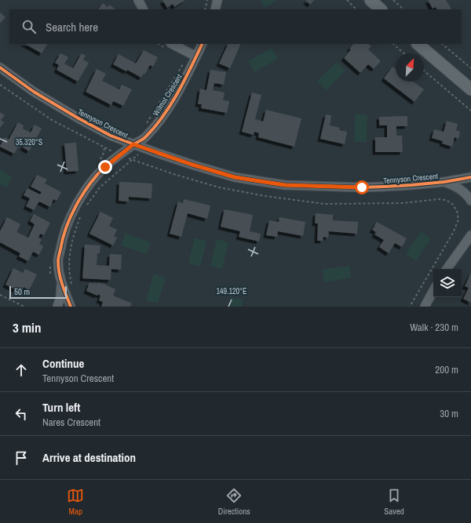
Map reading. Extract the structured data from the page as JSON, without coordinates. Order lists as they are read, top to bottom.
{
  "streets": {
    "street": ["Wilmot Crescent", "Tennyson Crescent"]
  },
  "crossings": [
    ["Wilmot Crescent", "Tennyson Crescent"]
  ],
  "scale_bar": "50 m",
  "north": "top right",
  "page": {
    "search": "Search here",
    "scale": "50 m",
    "heading": ["3 min", "Walk · 230 m"],
    "list": [
      ["Continue", "Tennyson Crescent", "200 m"],
      ["Turn left", "Nares Crescent", "30 m"],
      "Arrive at destination"
    ],
    "nav": ["Map", "Directions", "Saved"]
  },
  "coordinates": ["35.320°S", "149.120°E"]
}
